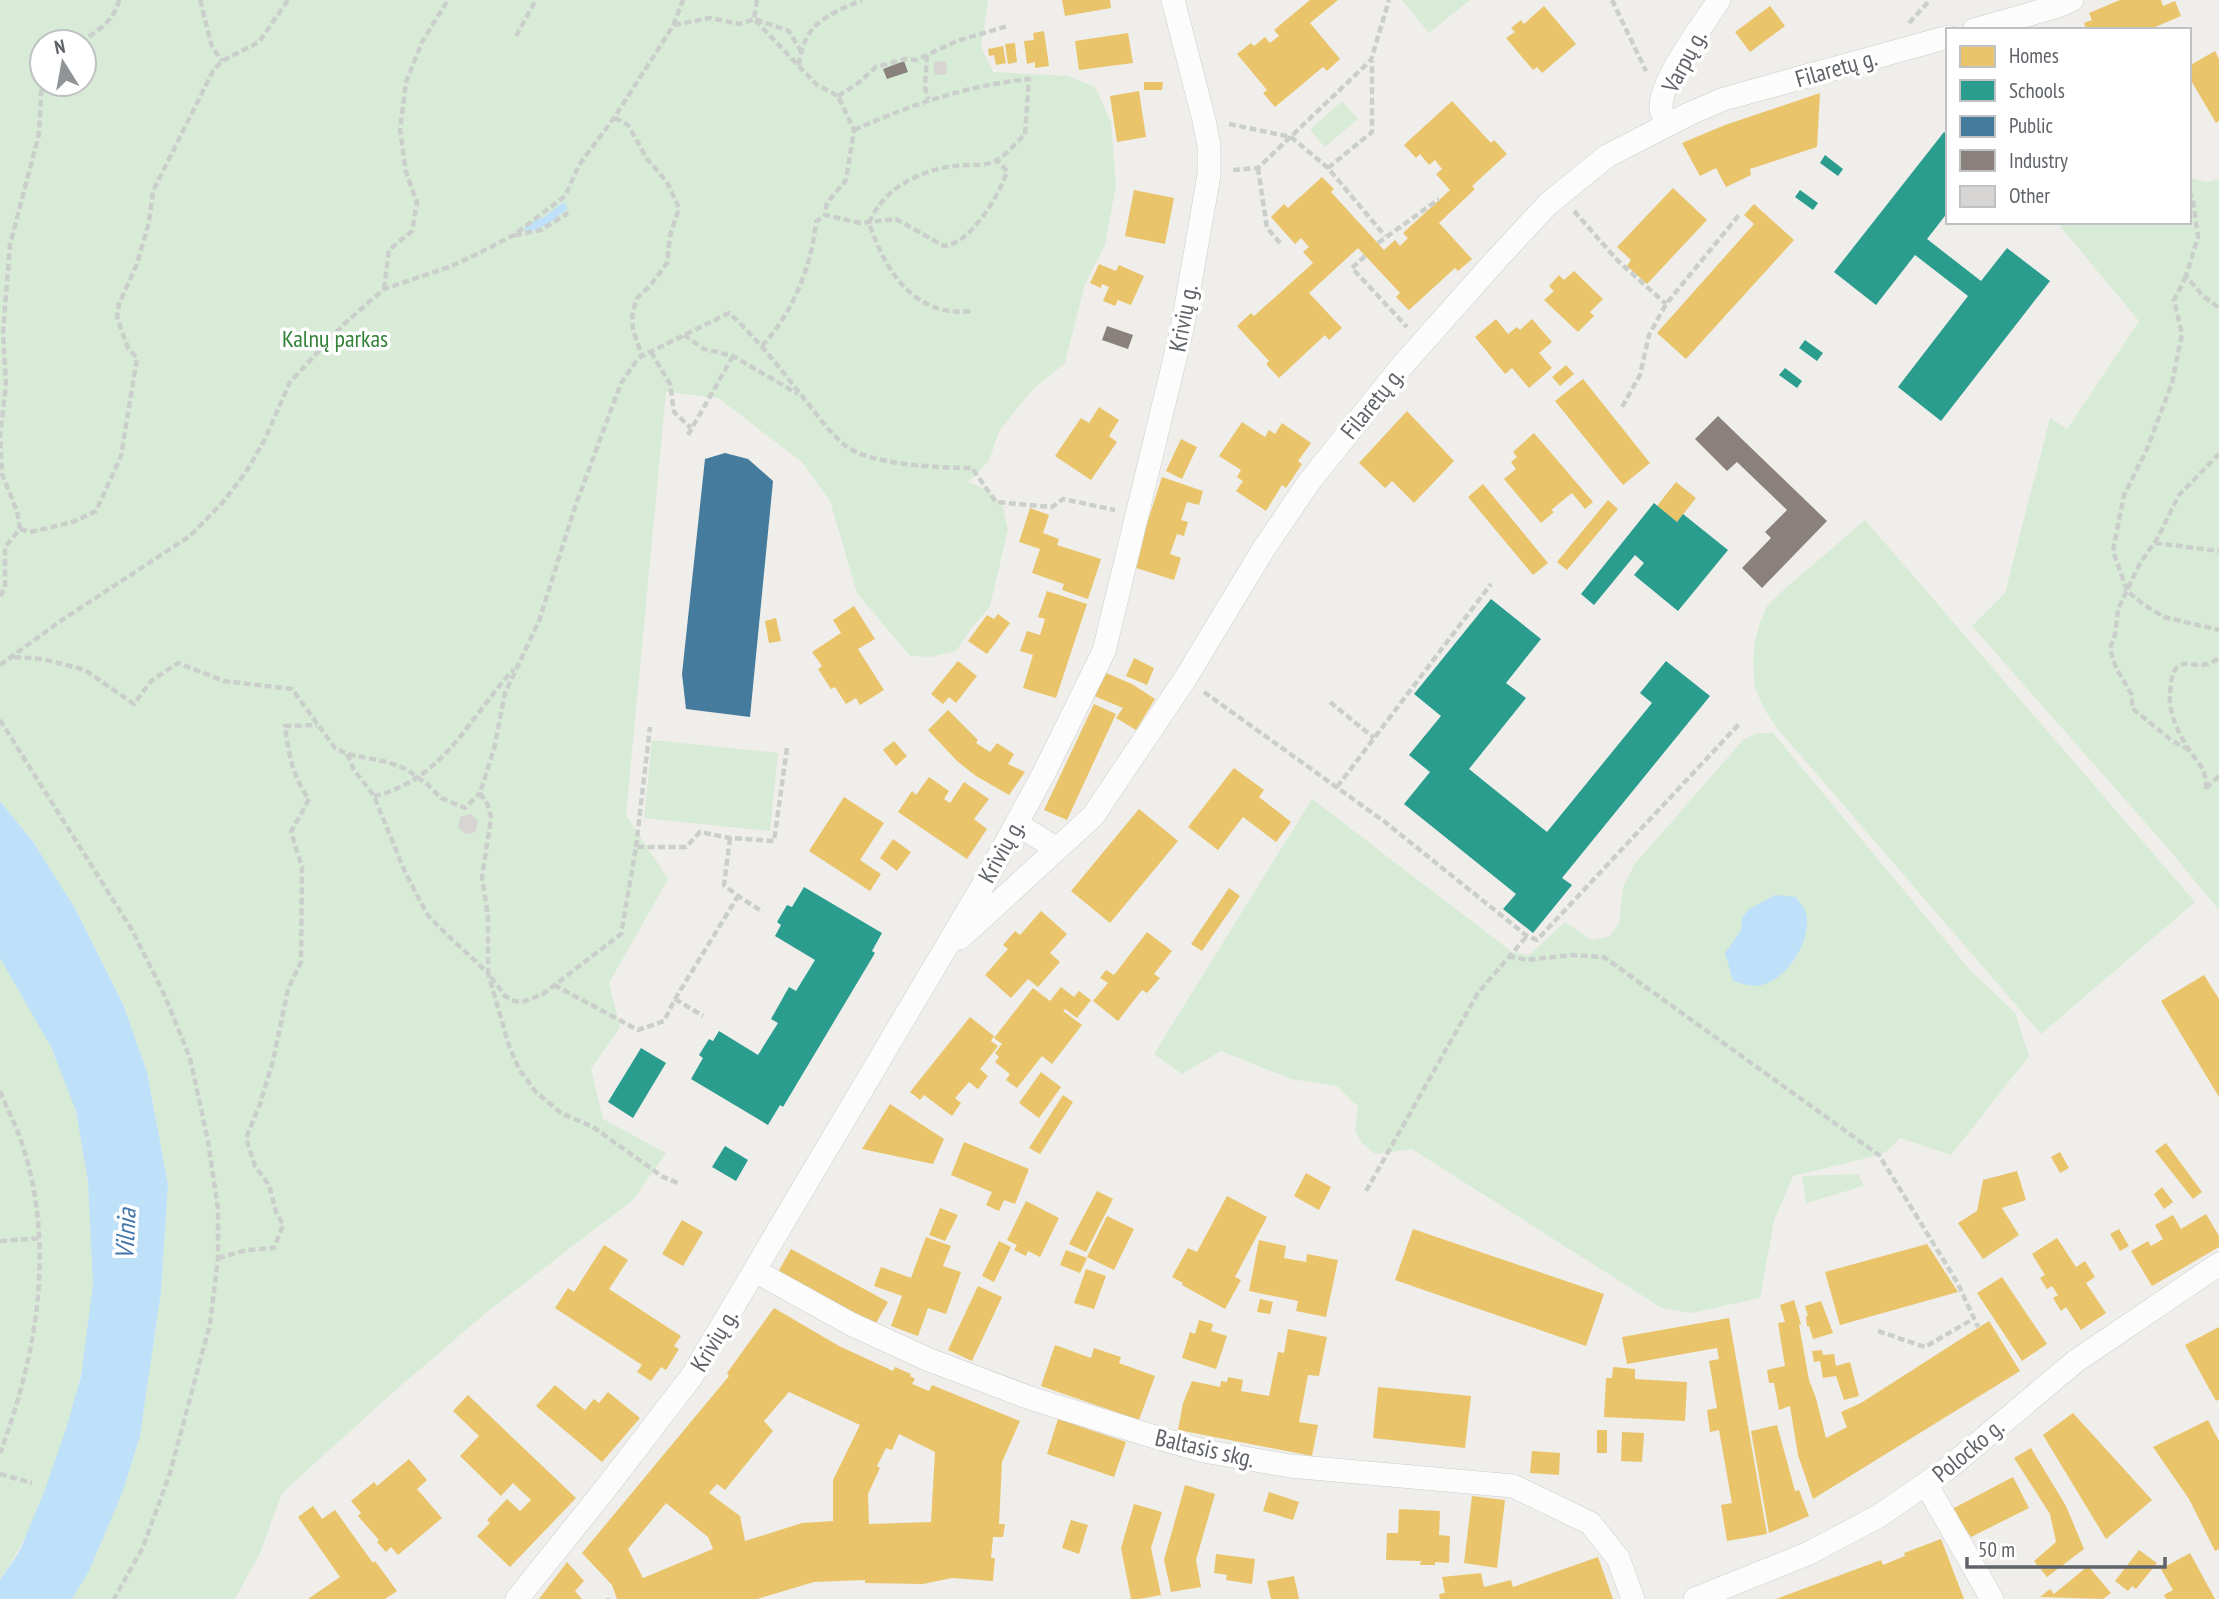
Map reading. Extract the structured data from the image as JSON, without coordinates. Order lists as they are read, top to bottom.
{
  "streets": {
    "street": [
      "Varpų g.",
      "Filaretų g.",
      "Krivių g.",
      "Baltasis skg.",
      "Polocko g."
    ]
  },
  "crossings": [
    ["Varpų g.", "Filaretų g."],
    ["Filaretų g.", "Krivių g."],
    ["Krivių g.", "Baltasis skg."]
  ],
  "water": ["Vilnia"],
  "parks": ["Kalnų parkas"],
  "legend": [
    "Homes",
    "Schools",
    "Public",
    "Industry",
    "Other"
  ],
  "scale_bar": "50 m",
  "north": "top"
}
